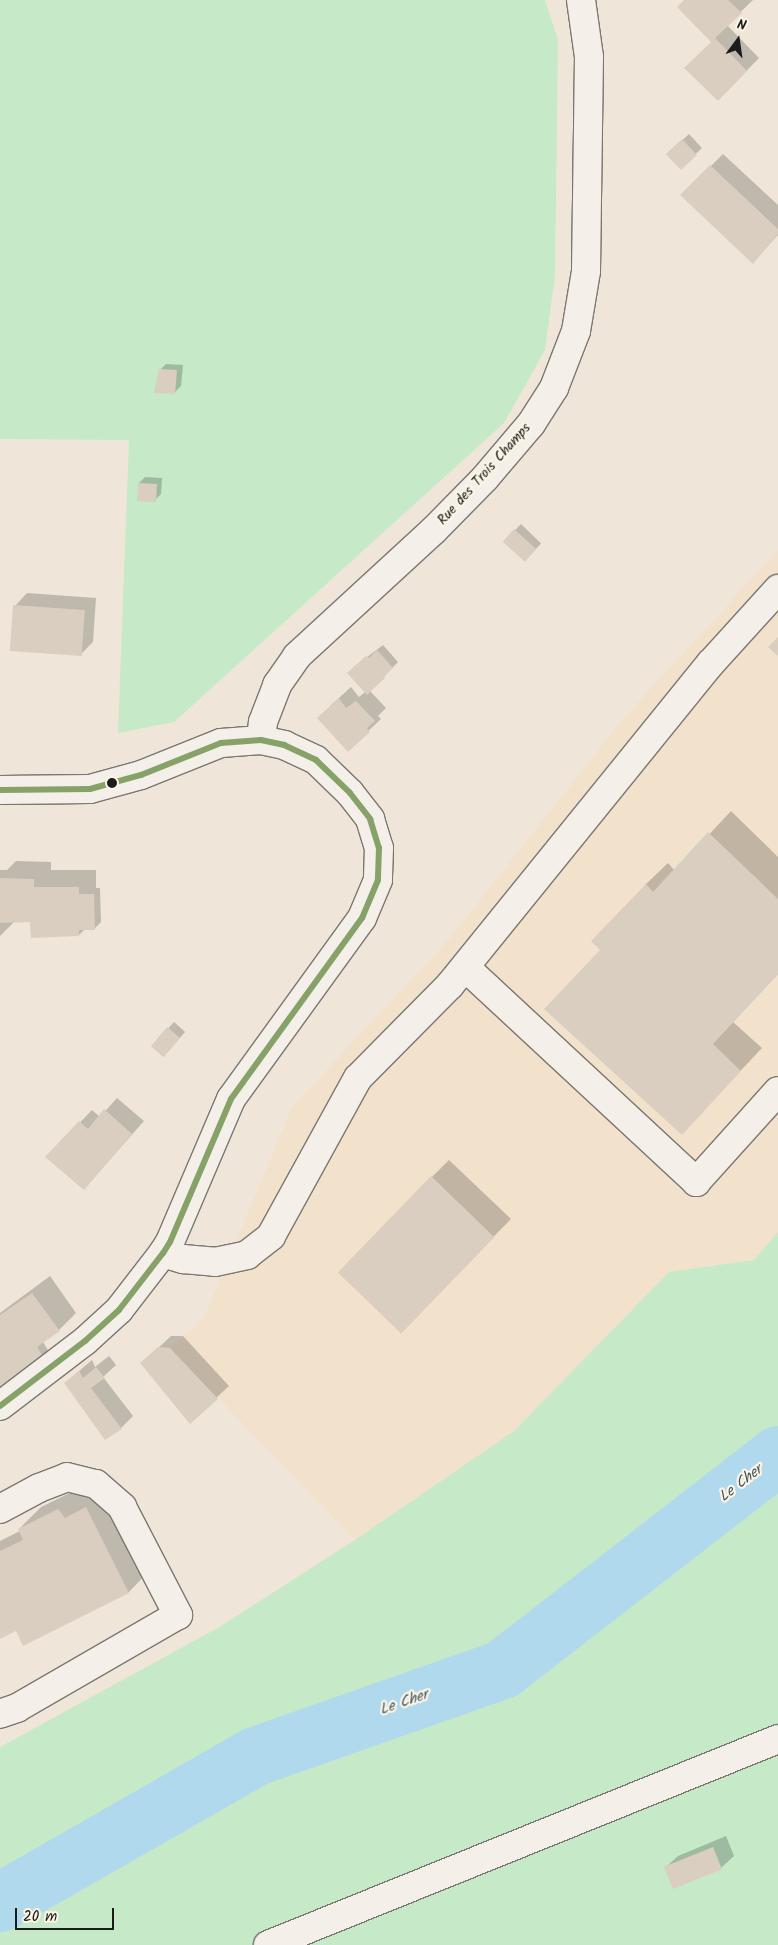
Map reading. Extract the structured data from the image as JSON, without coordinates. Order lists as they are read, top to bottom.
{
  "streets": {
    "street": ["Rue des Trois Champs"]
  },
  "water": ["Le Cher"],
  "scale_bar": "20 m",
  "north": "top"
}
